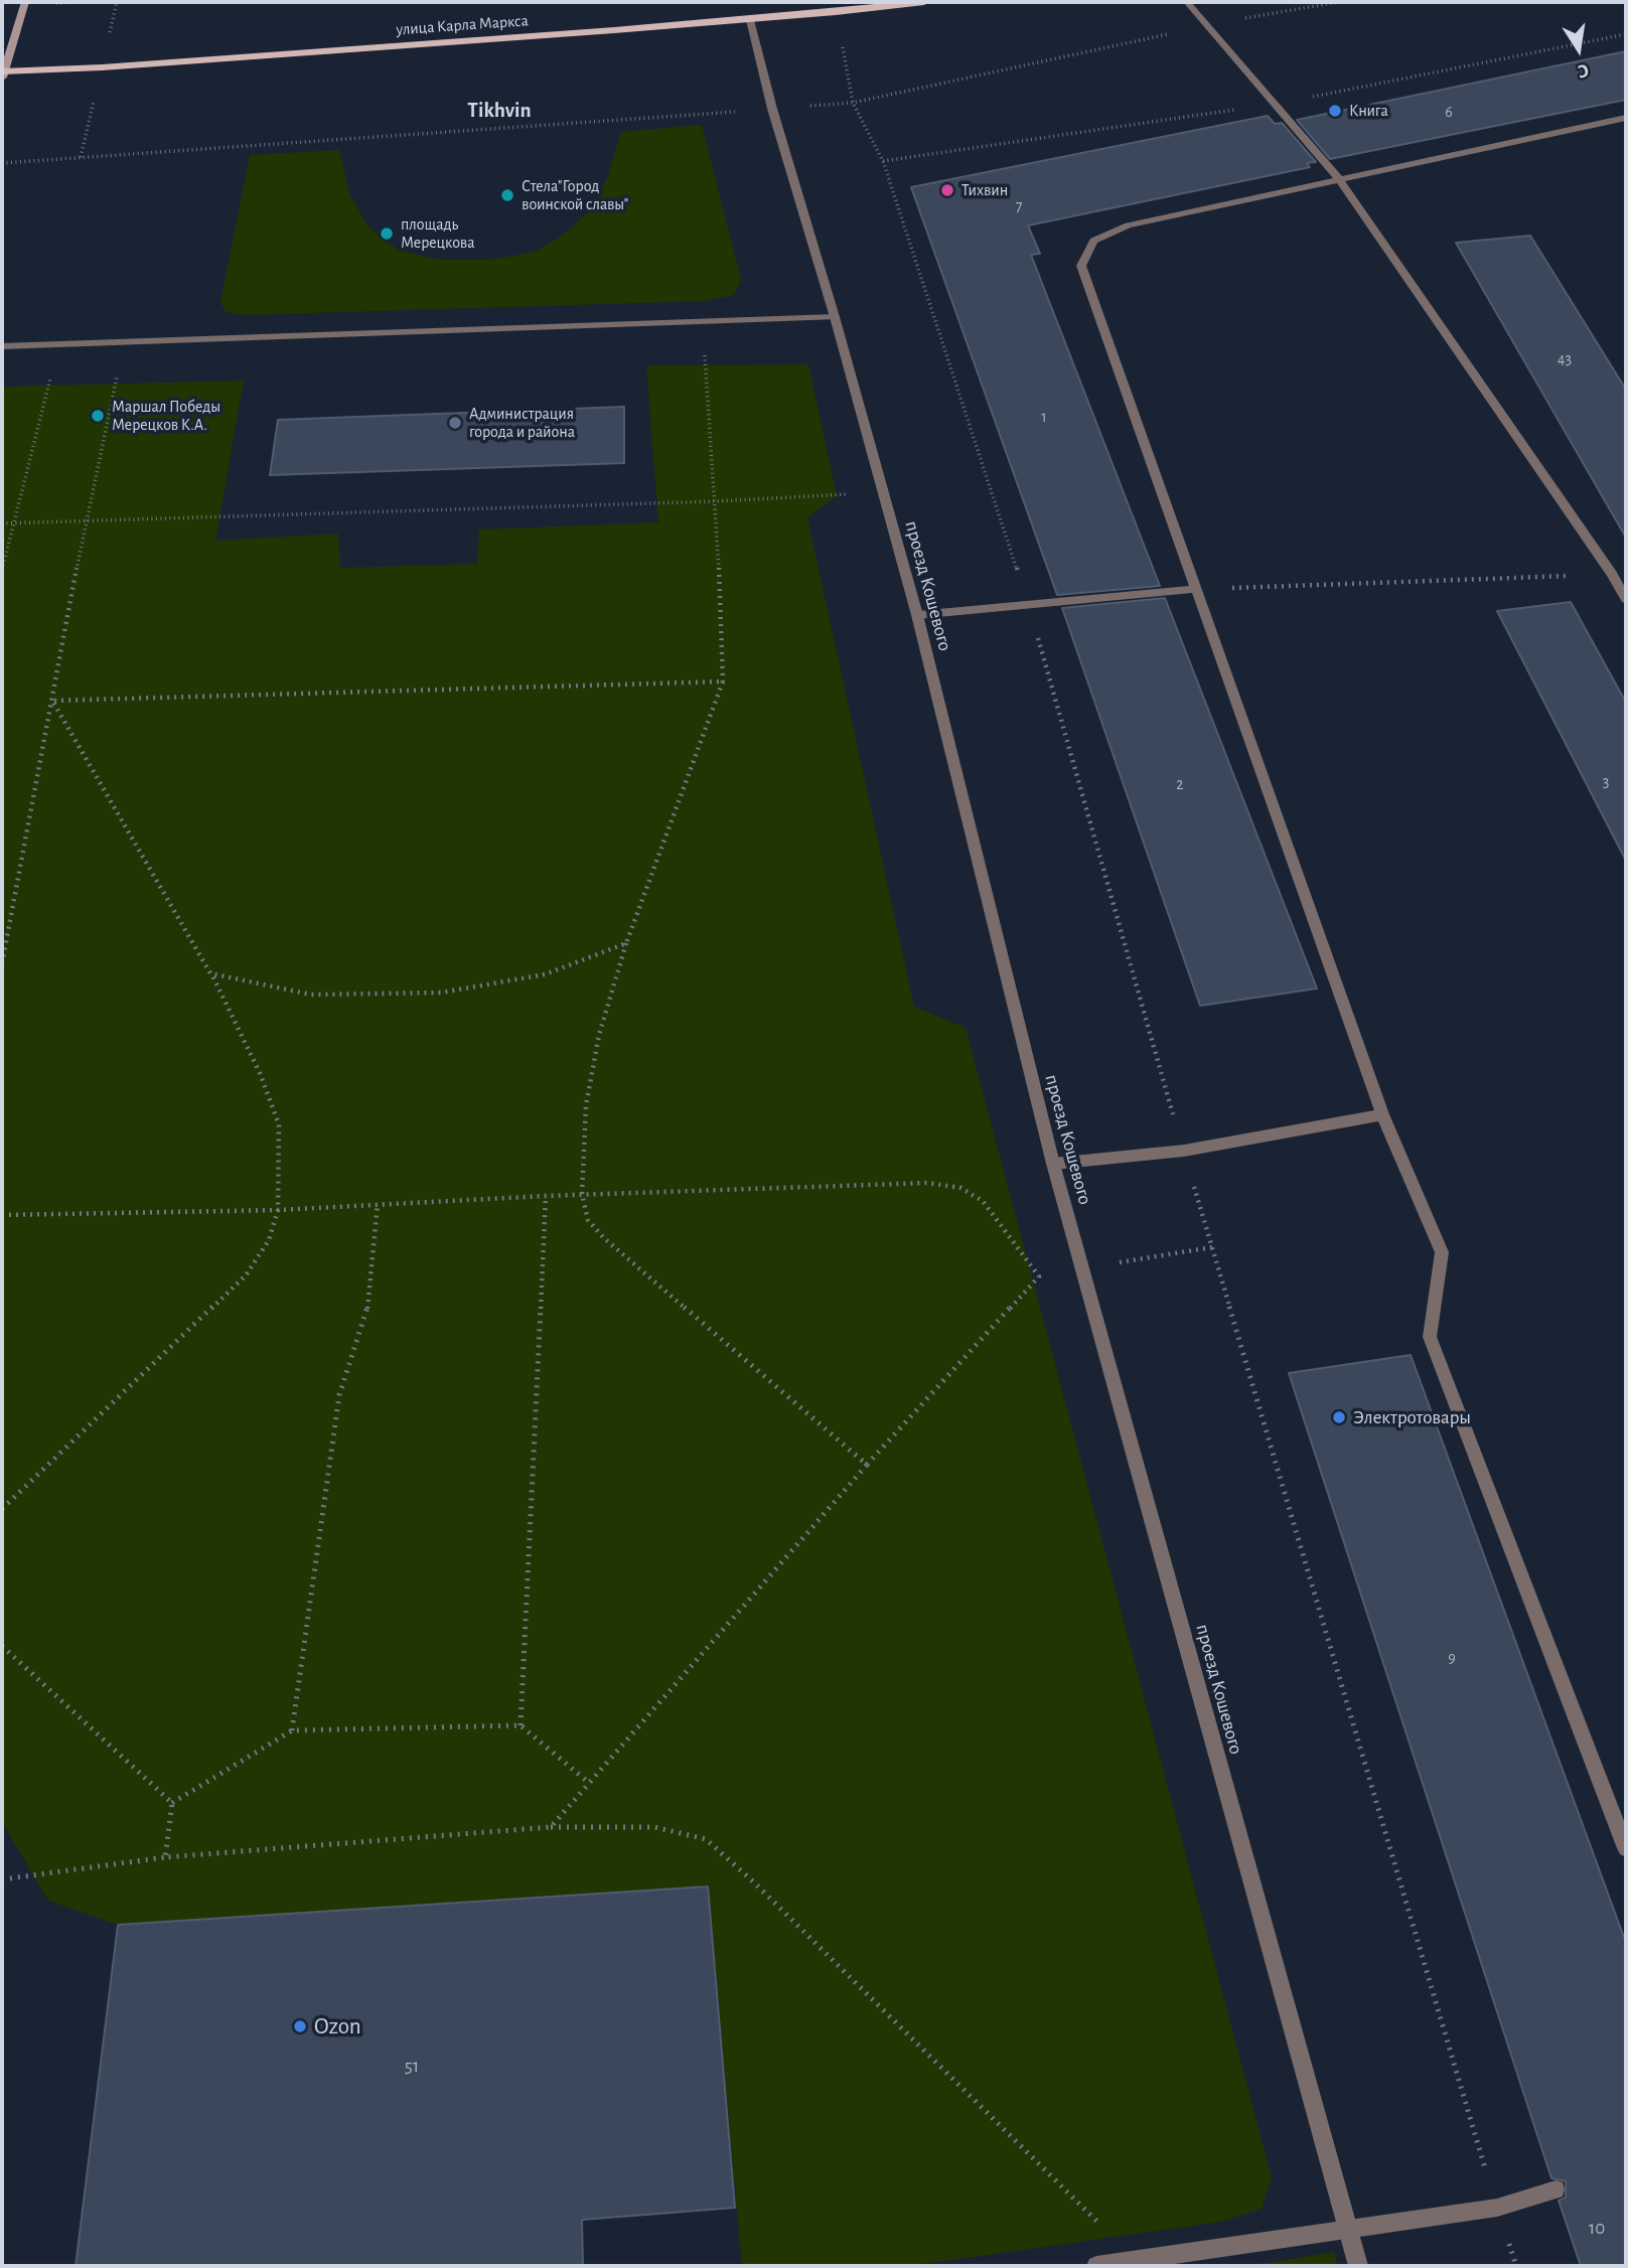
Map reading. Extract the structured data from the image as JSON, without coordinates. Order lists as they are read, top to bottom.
{
  "streets": {
    "main road": ["улица Карла Маркса"],
    "street": ["проезд Кошевого"]
  },
  "crossings": [
    ["улица Карла Маркса", "проезд Кошевого"]
  ],
  "districts": ["Tikhvin"],
  "places": [
    "Книга",
    "Тихвин",
    "Стела\"Город воинской славы\"",
    "площадь Мерецкова",
    "Маршал Победы Мерецков К.А.",
    "Администрация города и района",
    "Электротовары",
    "Ozon"
  ],
  "house_numbers": [
    "6",
    "7",
    "43",
    "1",
    "3",
    "2",
    "9",
    "51",
    "10"
  ],
  "north": "bottom"
}
